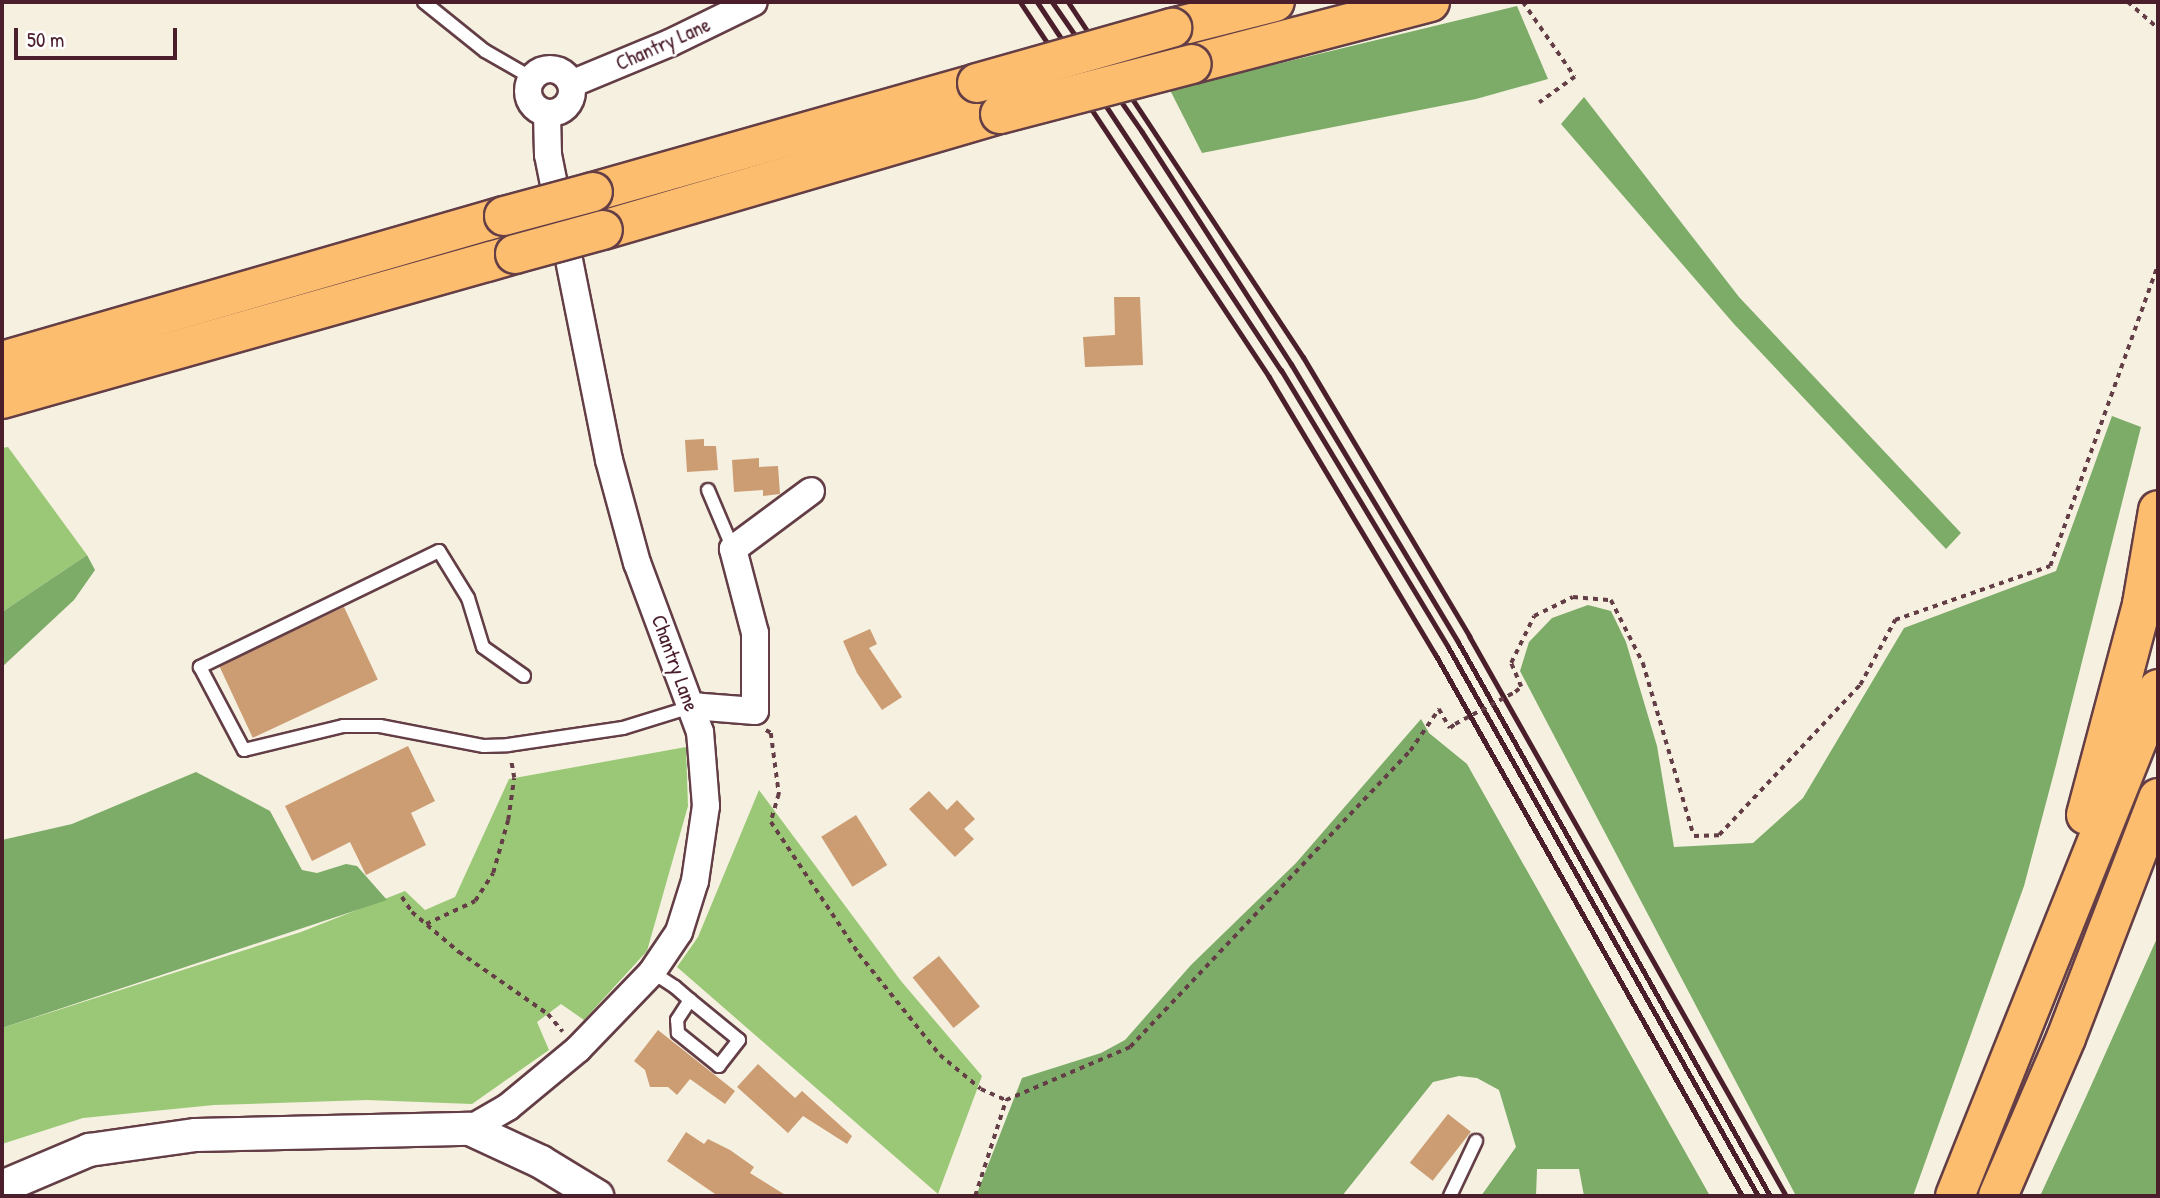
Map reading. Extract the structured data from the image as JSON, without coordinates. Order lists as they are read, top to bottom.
{
  "streets": {
    "street": ["Chantry Lane"]
  },
  "scale_bar": "50 m"
}
